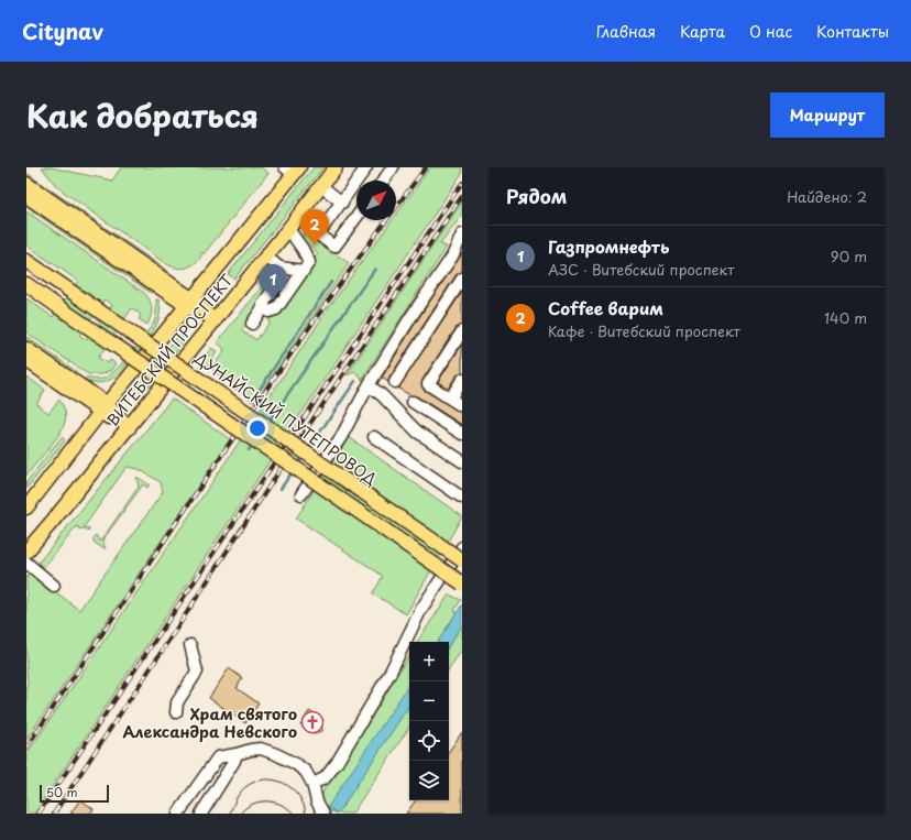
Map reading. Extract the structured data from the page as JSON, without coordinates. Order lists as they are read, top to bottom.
{
  "streets": {
    "main road": ["ВИТЕБСКИЙ ПРОСПЕКТ", "ДУНАЙСКИЙ ПУТЕПРОВОД"]
  },
  "places": {
    "church": ["Храм святого Александра Невского"]
  },
  "scale_bar": "50 m",
  "north": "top right",
  "page": {
    "header": "Citynav",
    "nav": [
      "Главная",
      "Карта",
      "О нас",
      "Контакты"
    ],
    "title": "Как добраться",
    "buttons": "Маршрут",
    "heading": ["Рядом", "Найдено: 2"],
    "pins": ["2", "1"],
    "list": [
      {
        "mark": "1",
        "name": "Газпромнефть",
        "note": "АЗС · Витебский проспект",
        "value": "90 m"
      },
      {
        "mark": "2",
        "name": "Coffee варим",
        "note": "Кафе · Витебский проспект",
        "value": "140 m"
      }
    ],
    "map_buttons": ["+", "−"],
    "scale": "50 m"
  }
}
